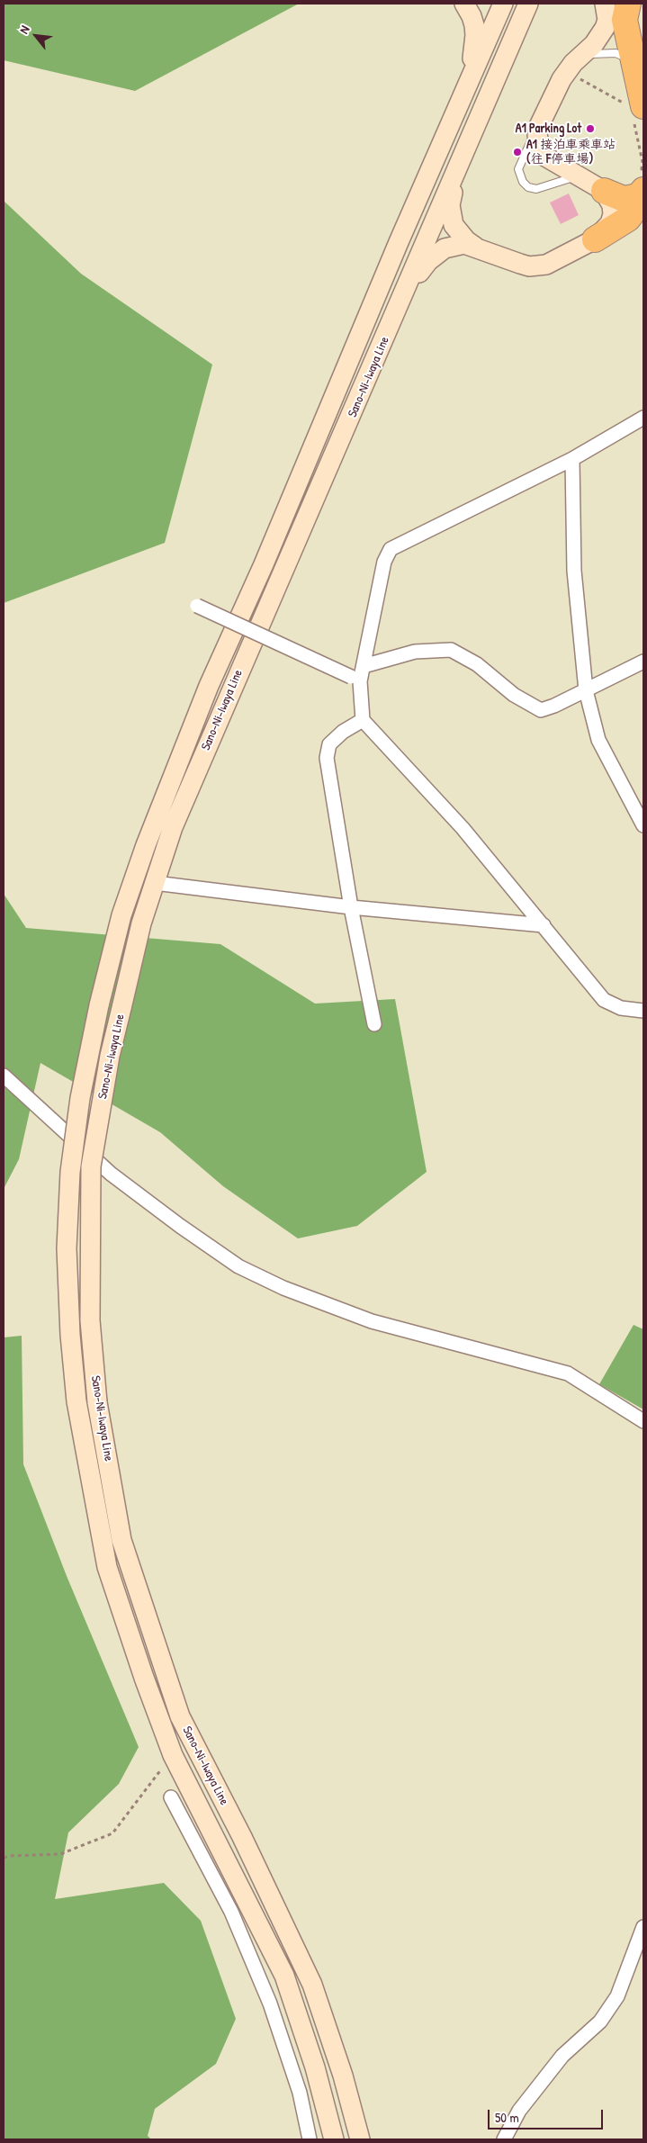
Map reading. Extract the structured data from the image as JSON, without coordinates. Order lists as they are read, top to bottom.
{
  "streets": {
    "main road": ["Sano-Ni-Iwaya Line"]
  },
  "places": ["A1 Parking Lot", "A1 接泊車乘車站 (往 F停車場)"],
  "scale_bar": "50 m",
  "north": "top left"
}
